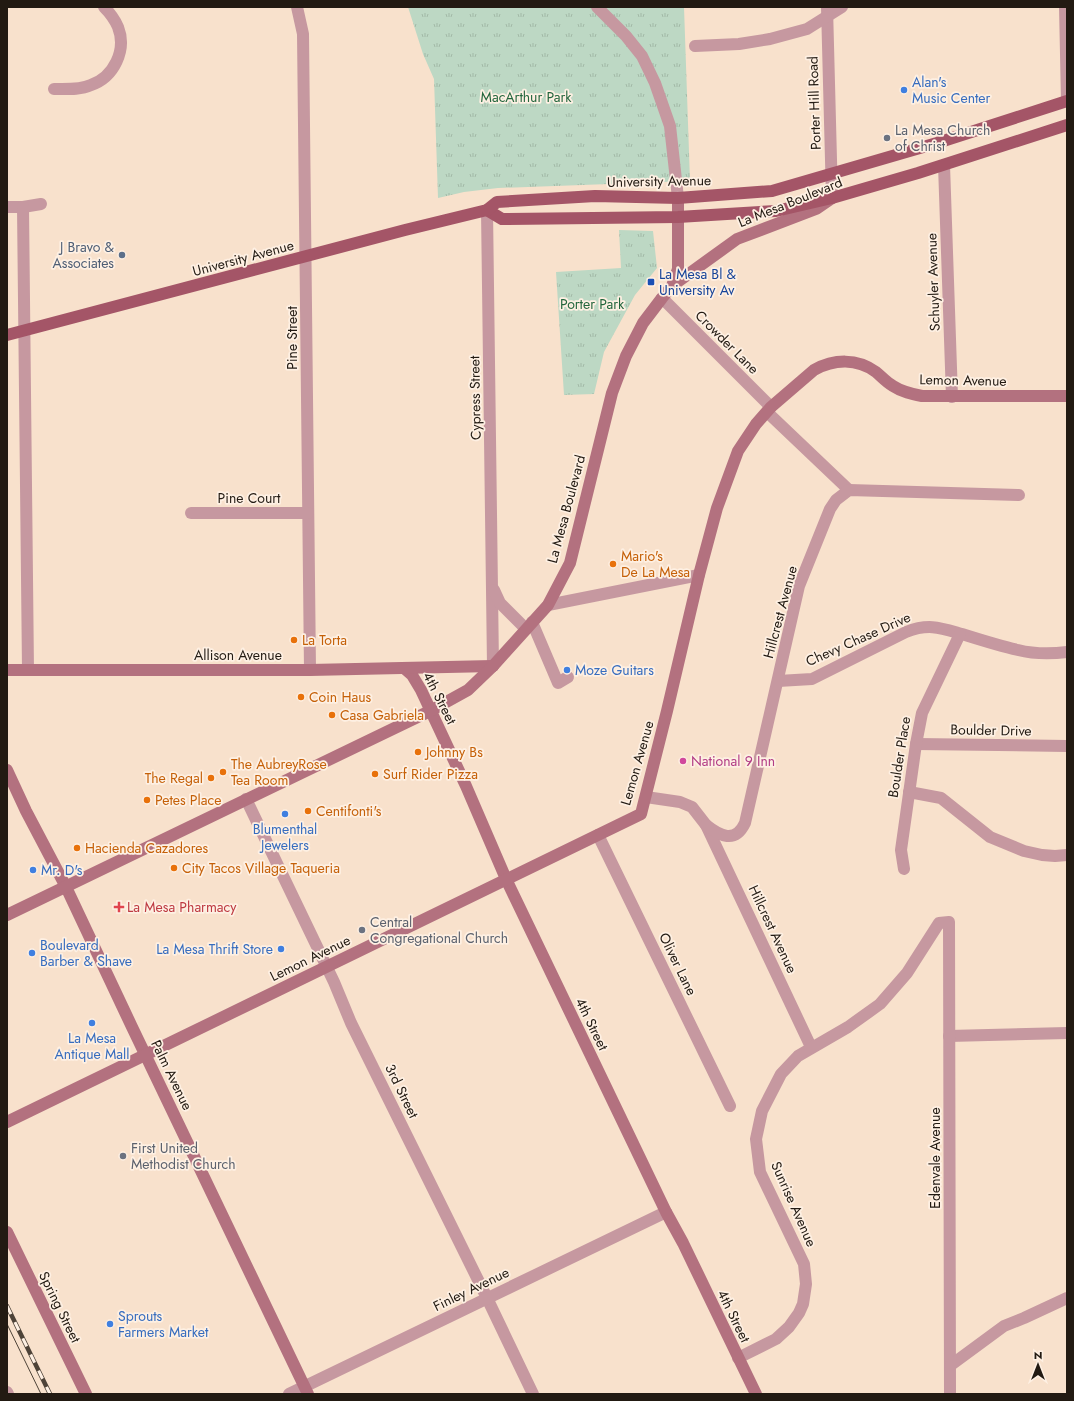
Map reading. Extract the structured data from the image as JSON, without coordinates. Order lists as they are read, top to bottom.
{
  "streets": {
    "main road": [
      "University Avenue",
      "La Mesa Boulevard",
      "Lemon Avenue",
      "Allison Avenue",
      "4th Street",
      "Palm Avenue",
      "Spring Street"
    ],
    "street": [
      "Porter Hill Road",
      "Schuyler Avenue",
      "Pine Street",
      "Crowder Lane",
      "Cypress Street",
      "Pine Court",
      "Hillcrest Avenue",
      "Chevy Chase Drive",
      "Boulder Drive",
      "Boulder Place",
      "Oliver Lane",
      "3rd Street",
      "Edenvale Avenue",
      "Sunrise Avenue",
      "Finley Avenue"
    ]
  },
  "crossings": [
    ["Porter Hill Road", "University Avenue"],
    ["Porter Hill Road", "La Mesa Boulevard"],
    ["University Avenue", "La Mesa Boulevard"],
    ["University Avenue", "Pine Street"],
    ["University Avenue", "Cypress Street"],
    ["La Mesa Boulevard", "Schuyler Avenue"],
    ["La Mesa Boulevard", "Crowder Lane"],
    ["La Mesa Boulevard", "Cypress Street"],
    ["La Mesa Boulevard", "Allison Avenue"],
    ["La Mesa Boulevard", "4th Street"],
    ["La Mesa Boulevard", "Palm Avenue"],
    ["La Mesa Boulevard", "3rd Street"],
    ["Schuyler Avenue", "Lemon Avenue"],
    ["Pine Street", "Pine Court"],
    ["Pine Street", "Allison Avenue"],
    ["Crowder Lane", "Lemon Avenue"],
    ["Crowder Lane", "Hillcrest Avenue"],
    ["Lemon Avenue", "Hillcrest Avenue"],
    ["Lemon Avenue", "4th Street"],
    ["Lemon Avenue", "Oliver Lane"],
    ["Lemon Avenue", "Palm Avenue"],
    ["Lemon Avenue", "3rd Street"],
    ["Cypress Street", "Allison Avenue"],
    ["Hillcrest Avenue", "Chevy Chase Drive"],
    ["Hillcrest Avenue", "Sunrise Avenue"],
    ["Chevy Chase Drive", "Boulder Place"],
    ["Allison Avenue", "4th Street"],
    ["4th Street", "Sunrise Avenue"],
    ["4th Street", "Finley Avenue"],
    ["Boulder Drive", "Boulder Place"],
    ["Palm Avenue", "Finley Avenue"],
    ["3rd Street", "Finley Avenue"],
    ["Edenvale Avenue", "Sunrise Avenue"]
  ],
  "parks": ["MacArthur Park", "Porter Park"],
  "places": {
    "other": [
      "Alan's Music Center",
      "La Mesa Church of Christ",
      "J Bravo & Associates",
      "Mario's De La Mesa",
      "La Torta",
      "Moze Guitars",
      "Coin Haus",
      "Casa Gabriela",
      "Johnny Bs",
      "National 9 Inn",
      "The AubreyRose Tea Room",
      "Surf Rider Pizza",
      "The Regal",
      "Petes Place",
      "Centifonti's",
      "Blumenthal Jewelers",
      "Hacienda Cazadores",
      "City Tacos Village Taqueria",
      "Mr. D's",
      "Central Congregational Church",
      "La Mesa Thrift Store",
      "Boulevard Barber & Shave",
      "La Mesa Antique Mall",
      "First United Methodist Church",
      "Sprouts Farmers Market"
    ],
    "transit": ["La Mesa Bl & University Av"],
    "health": ["La Mesa Pharmacy"]
  },
  "north": "top"
}
